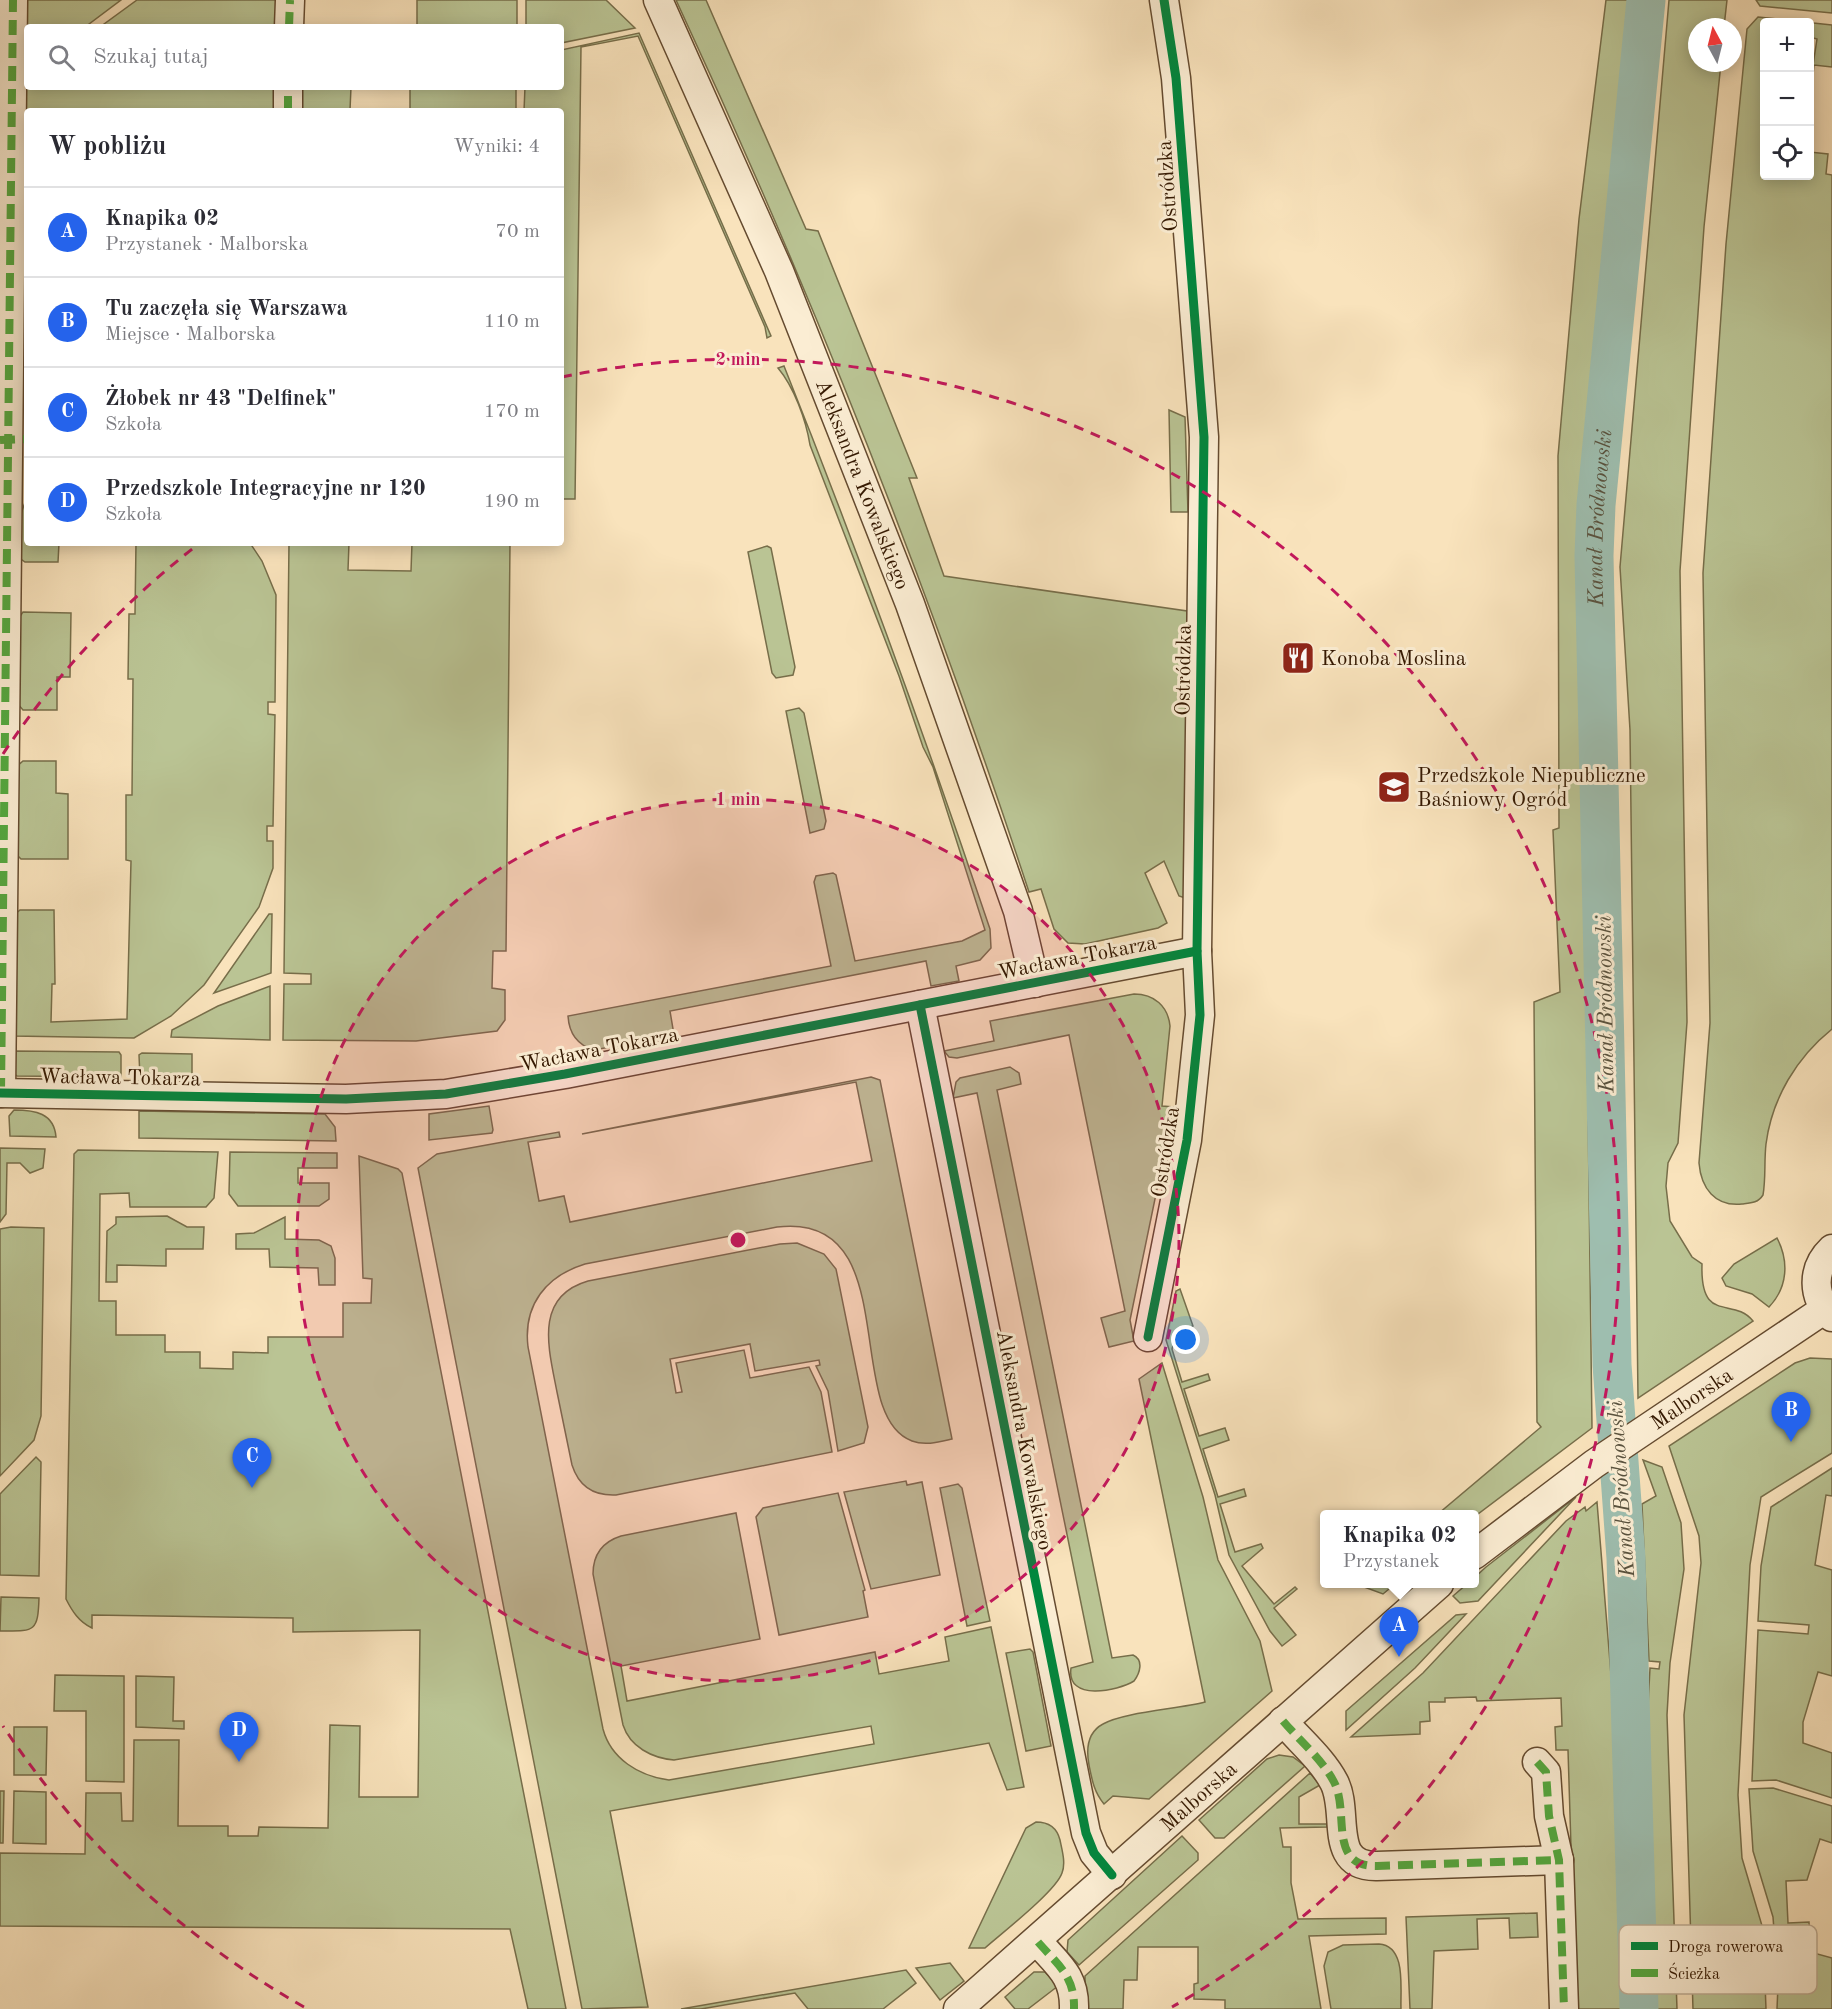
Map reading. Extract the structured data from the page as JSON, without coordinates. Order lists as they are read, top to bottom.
{
  "streets": {
    "street": [
      "Ostródzka",
      "Aleksandra Kowalskiego",
      "Wacława Tokarza",
      "Malborska"
    ]
  },
  "crossings": [
    ["Ostródzka", "Wacława Tokarza"],
    ["Aleksandra Kowalskiego", "Wacława Tokarza"],
    ["Aleksandra Kowalskiego", "Malborska"]
  ],
  "water": ["Kanał Bródnowski"],
  "places": {
    "restaurant": ["Konoba Moslina"],
    "school or university": ["Przedszkole Niepubliczne Baśniowy Ogród"]
  },
  "legend": ["Droga rowerowa", "Ścieżka"],
  "north": "top",
  "page": {
    "map_buttons": ["+", "−"],
    "search": "Szukaj tutaj",
    "heading": ["W pobliżu", "Wyniki: 4"],
    "list": [
      {
        "mark": "A",
        "name": "Knapika 02",
        "note": "Przystanek · Malborska",
        "value": "70 m"
      },
      {
        "mark": "B",
        "name": "Tu zaczęła się Warszawa",
        "note": "Miejsce · Malborska",
        "value": "110 m"
      },
      {
        "mark": "C",
        "name": "Żłobek nr 43 \"Delfinek\"",
        "note": "Szkoła",
        "value": "170 m"
      },
      {
        "mark": "D",
        "name": "Przedszkole Integracyjne nr 120",
        "note": "Szkoła",
        "value": "190 m"
      }
    ],
    "pins": [
      "B",
      "C",
      "A",
      "D"
    ],
    "popup": ["Knapika 02", "Przystanek"]
  },
  "rings": ["2 min", "1 min"]
}
